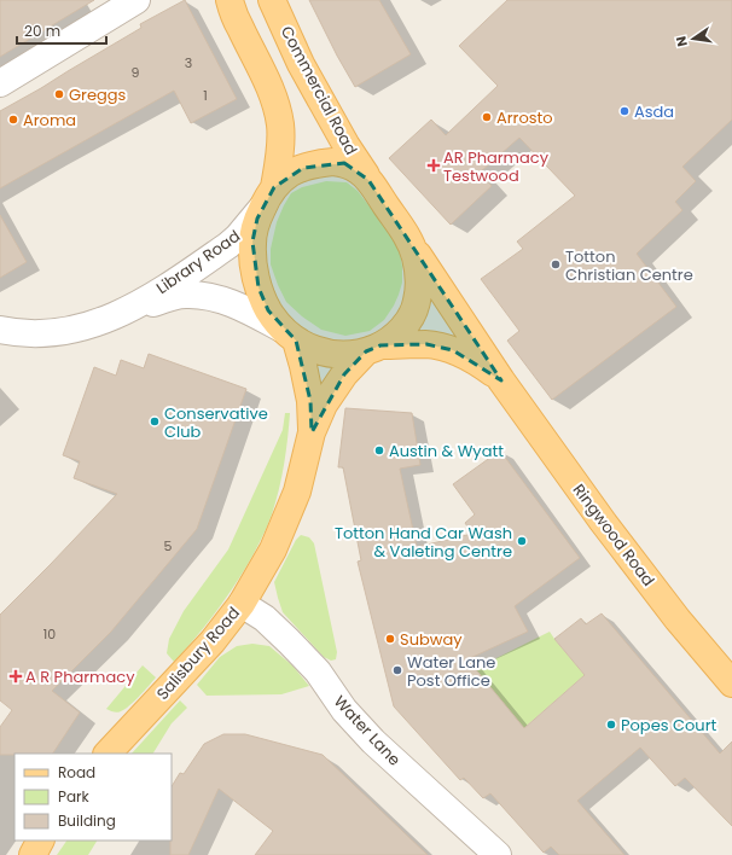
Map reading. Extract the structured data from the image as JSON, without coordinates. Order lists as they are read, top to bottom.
{
  "streets": {
    "main road": ["Commercial Road", "Ringwood Road", "Salisbury Road"],
    "street": ["Library Road", "Water Lane"]
  },
  "crossings": [
    ["Commercial Road", "Ringwood Road"],
    ["Commercial Road", "Salisbury Road"],
    ["Library Road", "Ringwood Road"],
    ["Library Road", "Salisbury Road"],
    ["Ringwood Road", "Salisbury Road"],
    ["Salisbury Road", "Water Lane"]
  ],
  "places": {
    "other": [
      "Greggs",
      "Asda",
      "Arrosto",
      "Aroma",
      "Totton Christian Centre",
      "Conservative Club",
      "Austin & Wyatt",
      "Totton Hand Car Wash & Valeting Centre",
      "Subway",
      "Water Lane Post Office",
      "Popes Court"
    ],
    "health": ["AR Pharmacy Testwood", "A R Pharmacy"]
  },
  "house_numbers": [
    "3",
    "9",
    "1",
    "5",
    "10"
  ],
  "legend": ["Road", "Park", "Building"],
  "scale_bar": "20 m",
  "north": "left"
}
